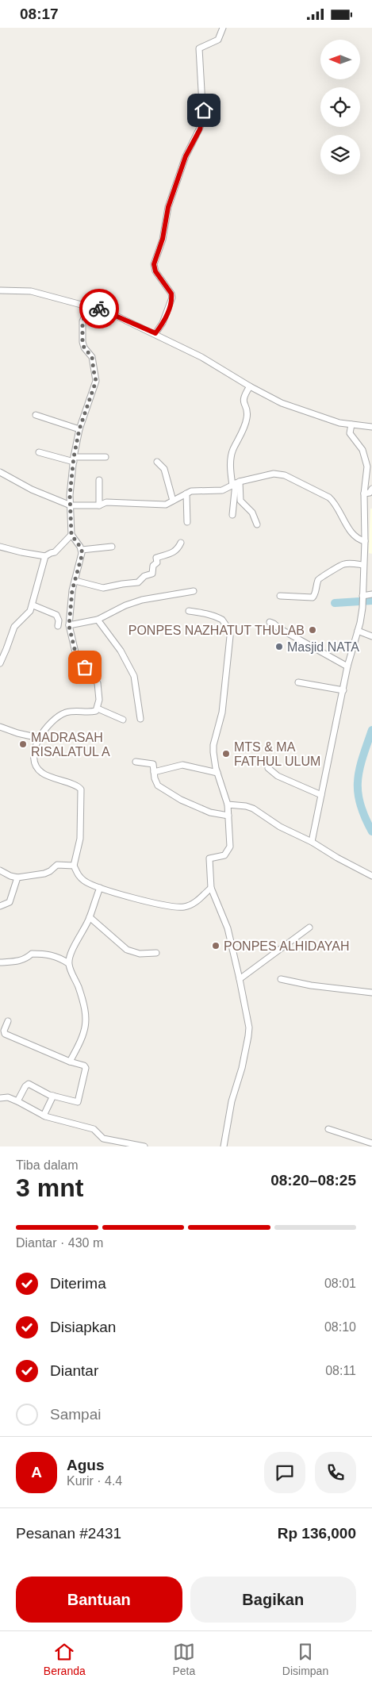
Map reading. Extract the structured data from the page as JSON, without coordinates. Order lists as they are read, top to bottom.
{
  "places": [
    "PONPES NAZHATUT THULAB",
    "Masjid NATA",
    "MADRASAH RISALATUL A",
    "MTS & MA FATHUL ULUM",
    "PONPES ALHIDAYAH"
  ],
  "north": "left",
  "page": {
    "status": "08:17",
    "heading": ["3 mnt", "Tiba dalam", "08:20–08:25"],
    "panel": [
      "Agus",
      "Kurir · 4.4",
      "Pesanan #2431",
      "Rp 136,000"
    ],
    "bar": "Diantar · 430 m",
    "list": [
      ["Diterima", "08:01"],
      ["Disiapkan", "08:10"],
      ["Diantar", "08:11"],
      "Sampai"
    ],
    "round": "A",
    "buttons": ["Bantuan", "Bagikan"],
    "tabs": ["Beranda", "Peta", "Disimpan"]
  }
}
